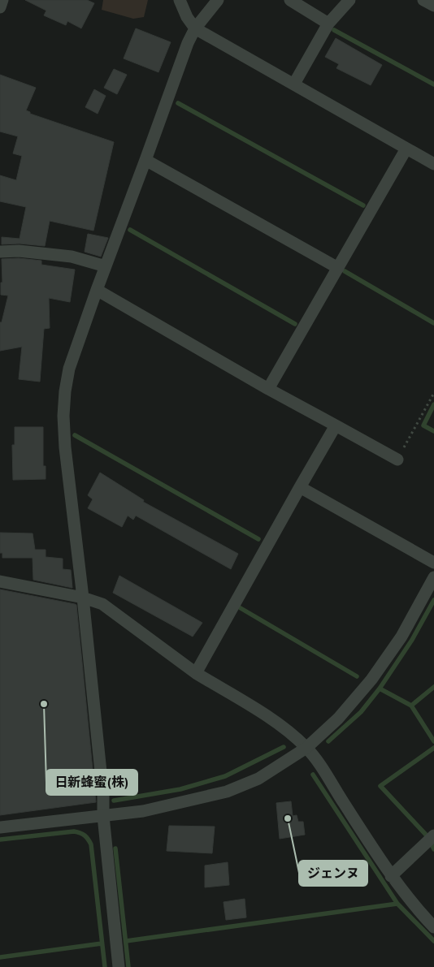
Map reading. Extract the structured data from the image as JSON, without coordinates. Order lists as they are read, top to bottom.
{
  "places": ["日新蜂蜜(株)", "ジェンヌ"]
}
